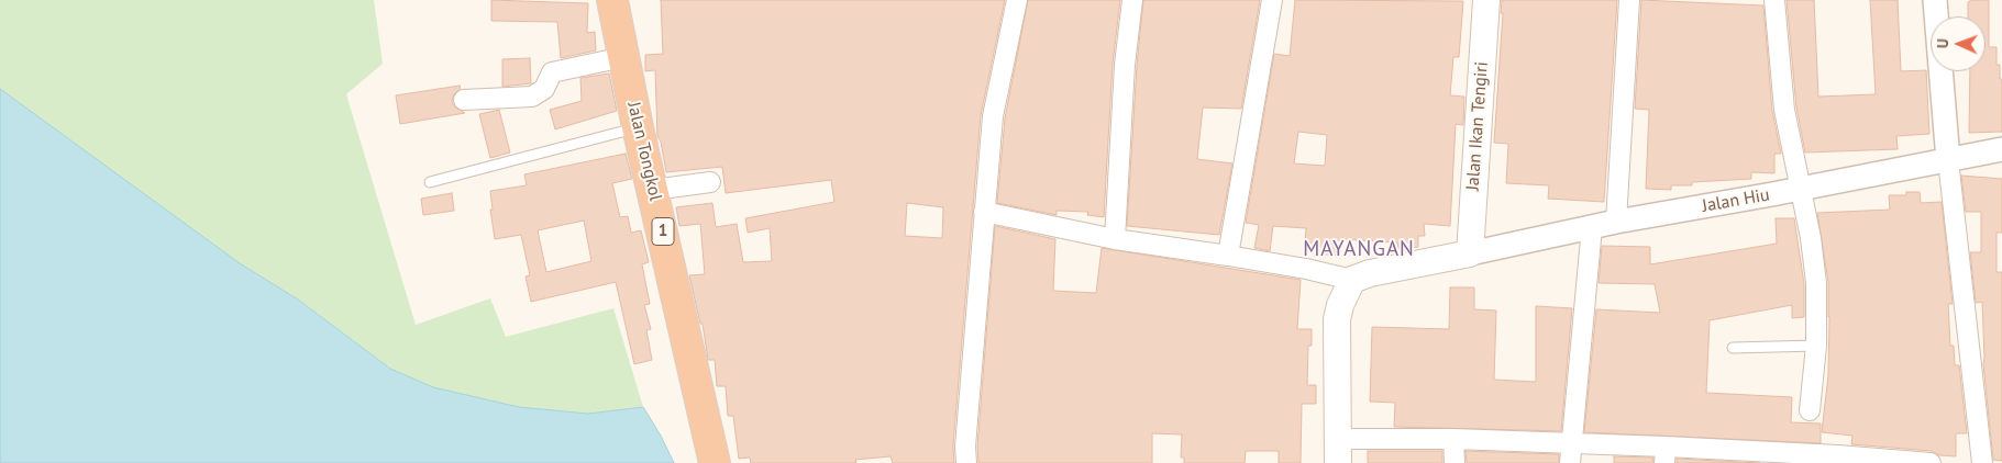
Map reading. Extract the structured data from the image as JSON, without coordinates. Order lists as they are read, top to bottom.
{
  "streets": {
    "highway": ["Jalan Tongkol", "1"],
    "main road": ["Jalan Ikan Tengiri"],
    "street": ["Jalan Hiu"]
  },
  "crossings": [
    ["Jalan Ikan Tengiri", "Jalan Hiu"]
  ],
  "districts": ["MAYANGAN"],
  "north": "left"
}
